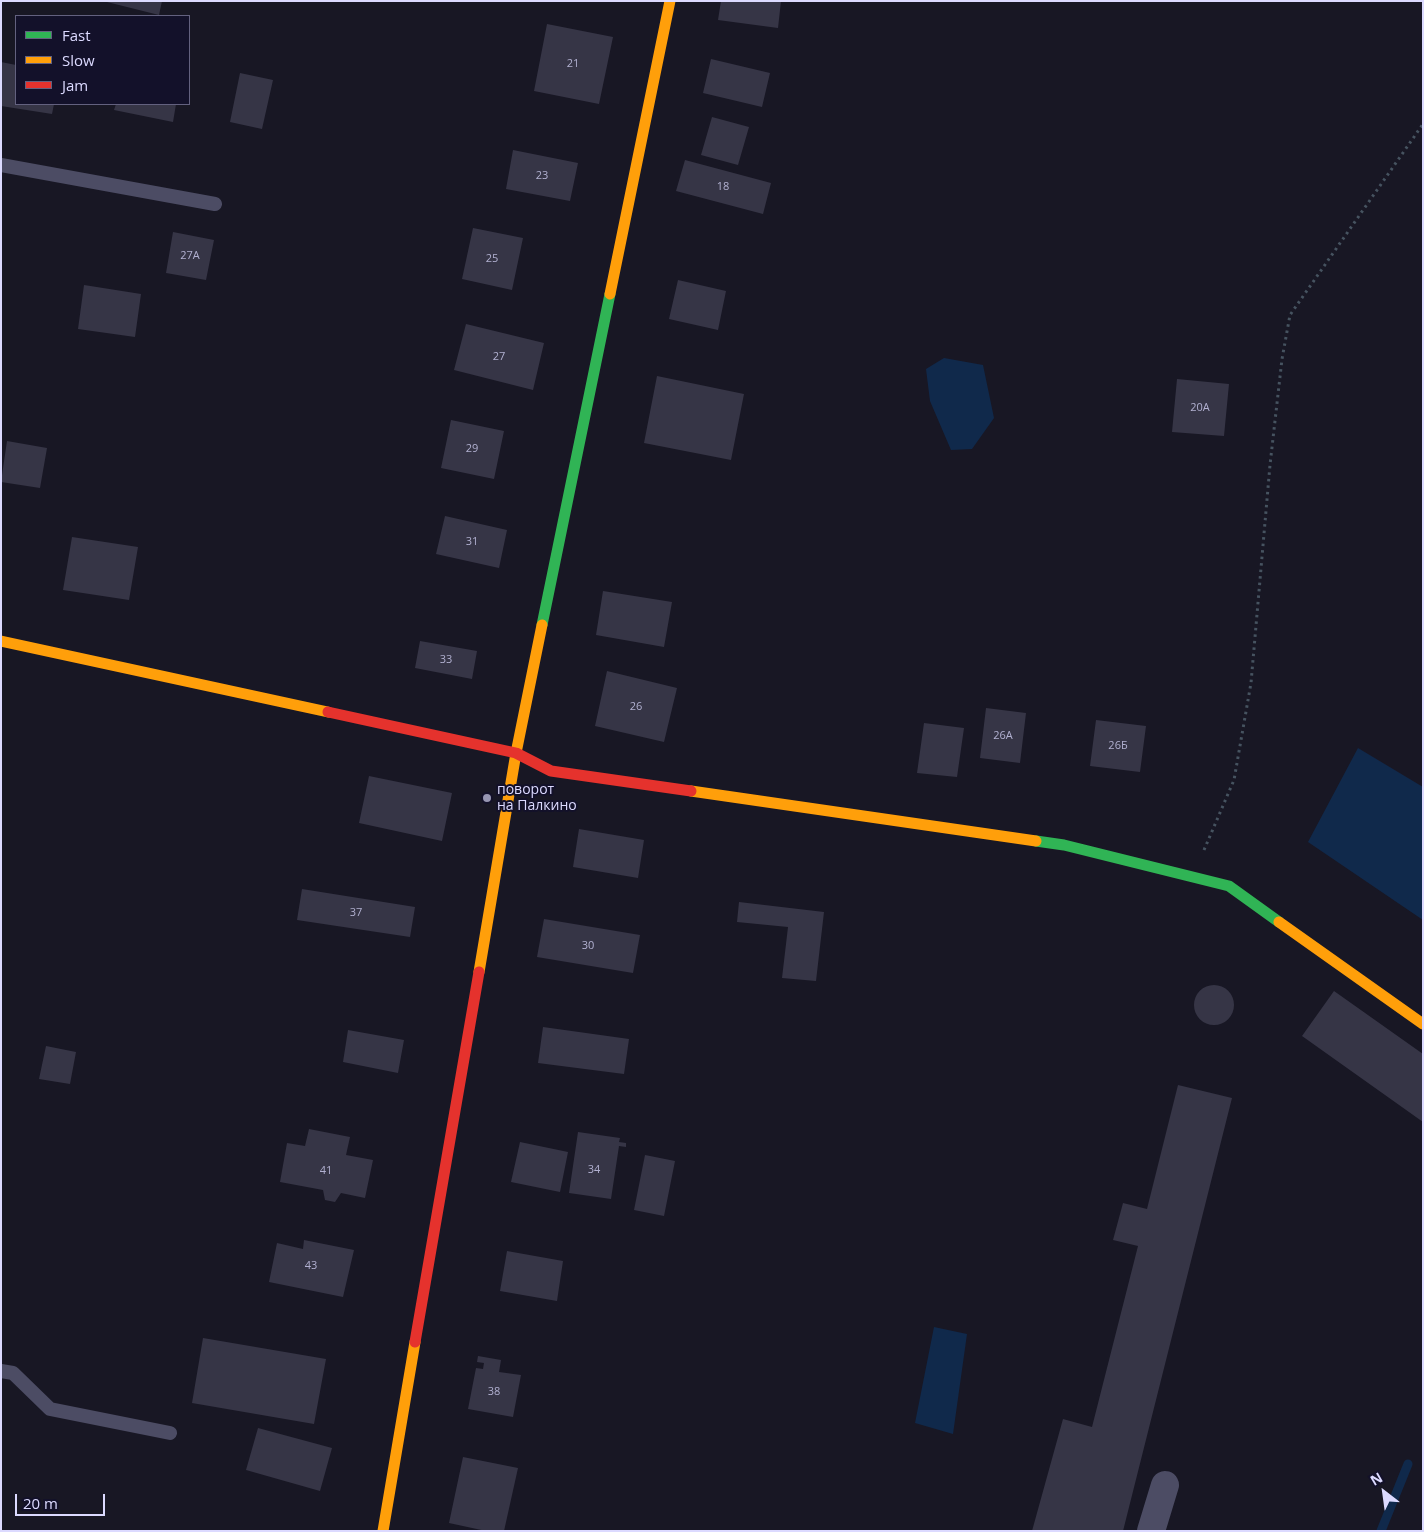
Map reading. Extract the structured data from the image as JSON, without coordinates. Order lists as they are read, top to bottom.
{
  "places": ["поворот на Палкино"],
  "house_numbers": [
    "21",
    "23",
    "18",
    "27А",
    "25",
    "27",
    "20А",
    "29",
    "31",
    "33",
    "26",
    "26А",
    "26Б",
    "37",
    "30",
    "34",
    "41",
    "43",
    "38"
  ],
  "legend": ["Fast", "Slow", "Jam"],
  "scale_bar": "20 m",
  "north": "top left"
}
